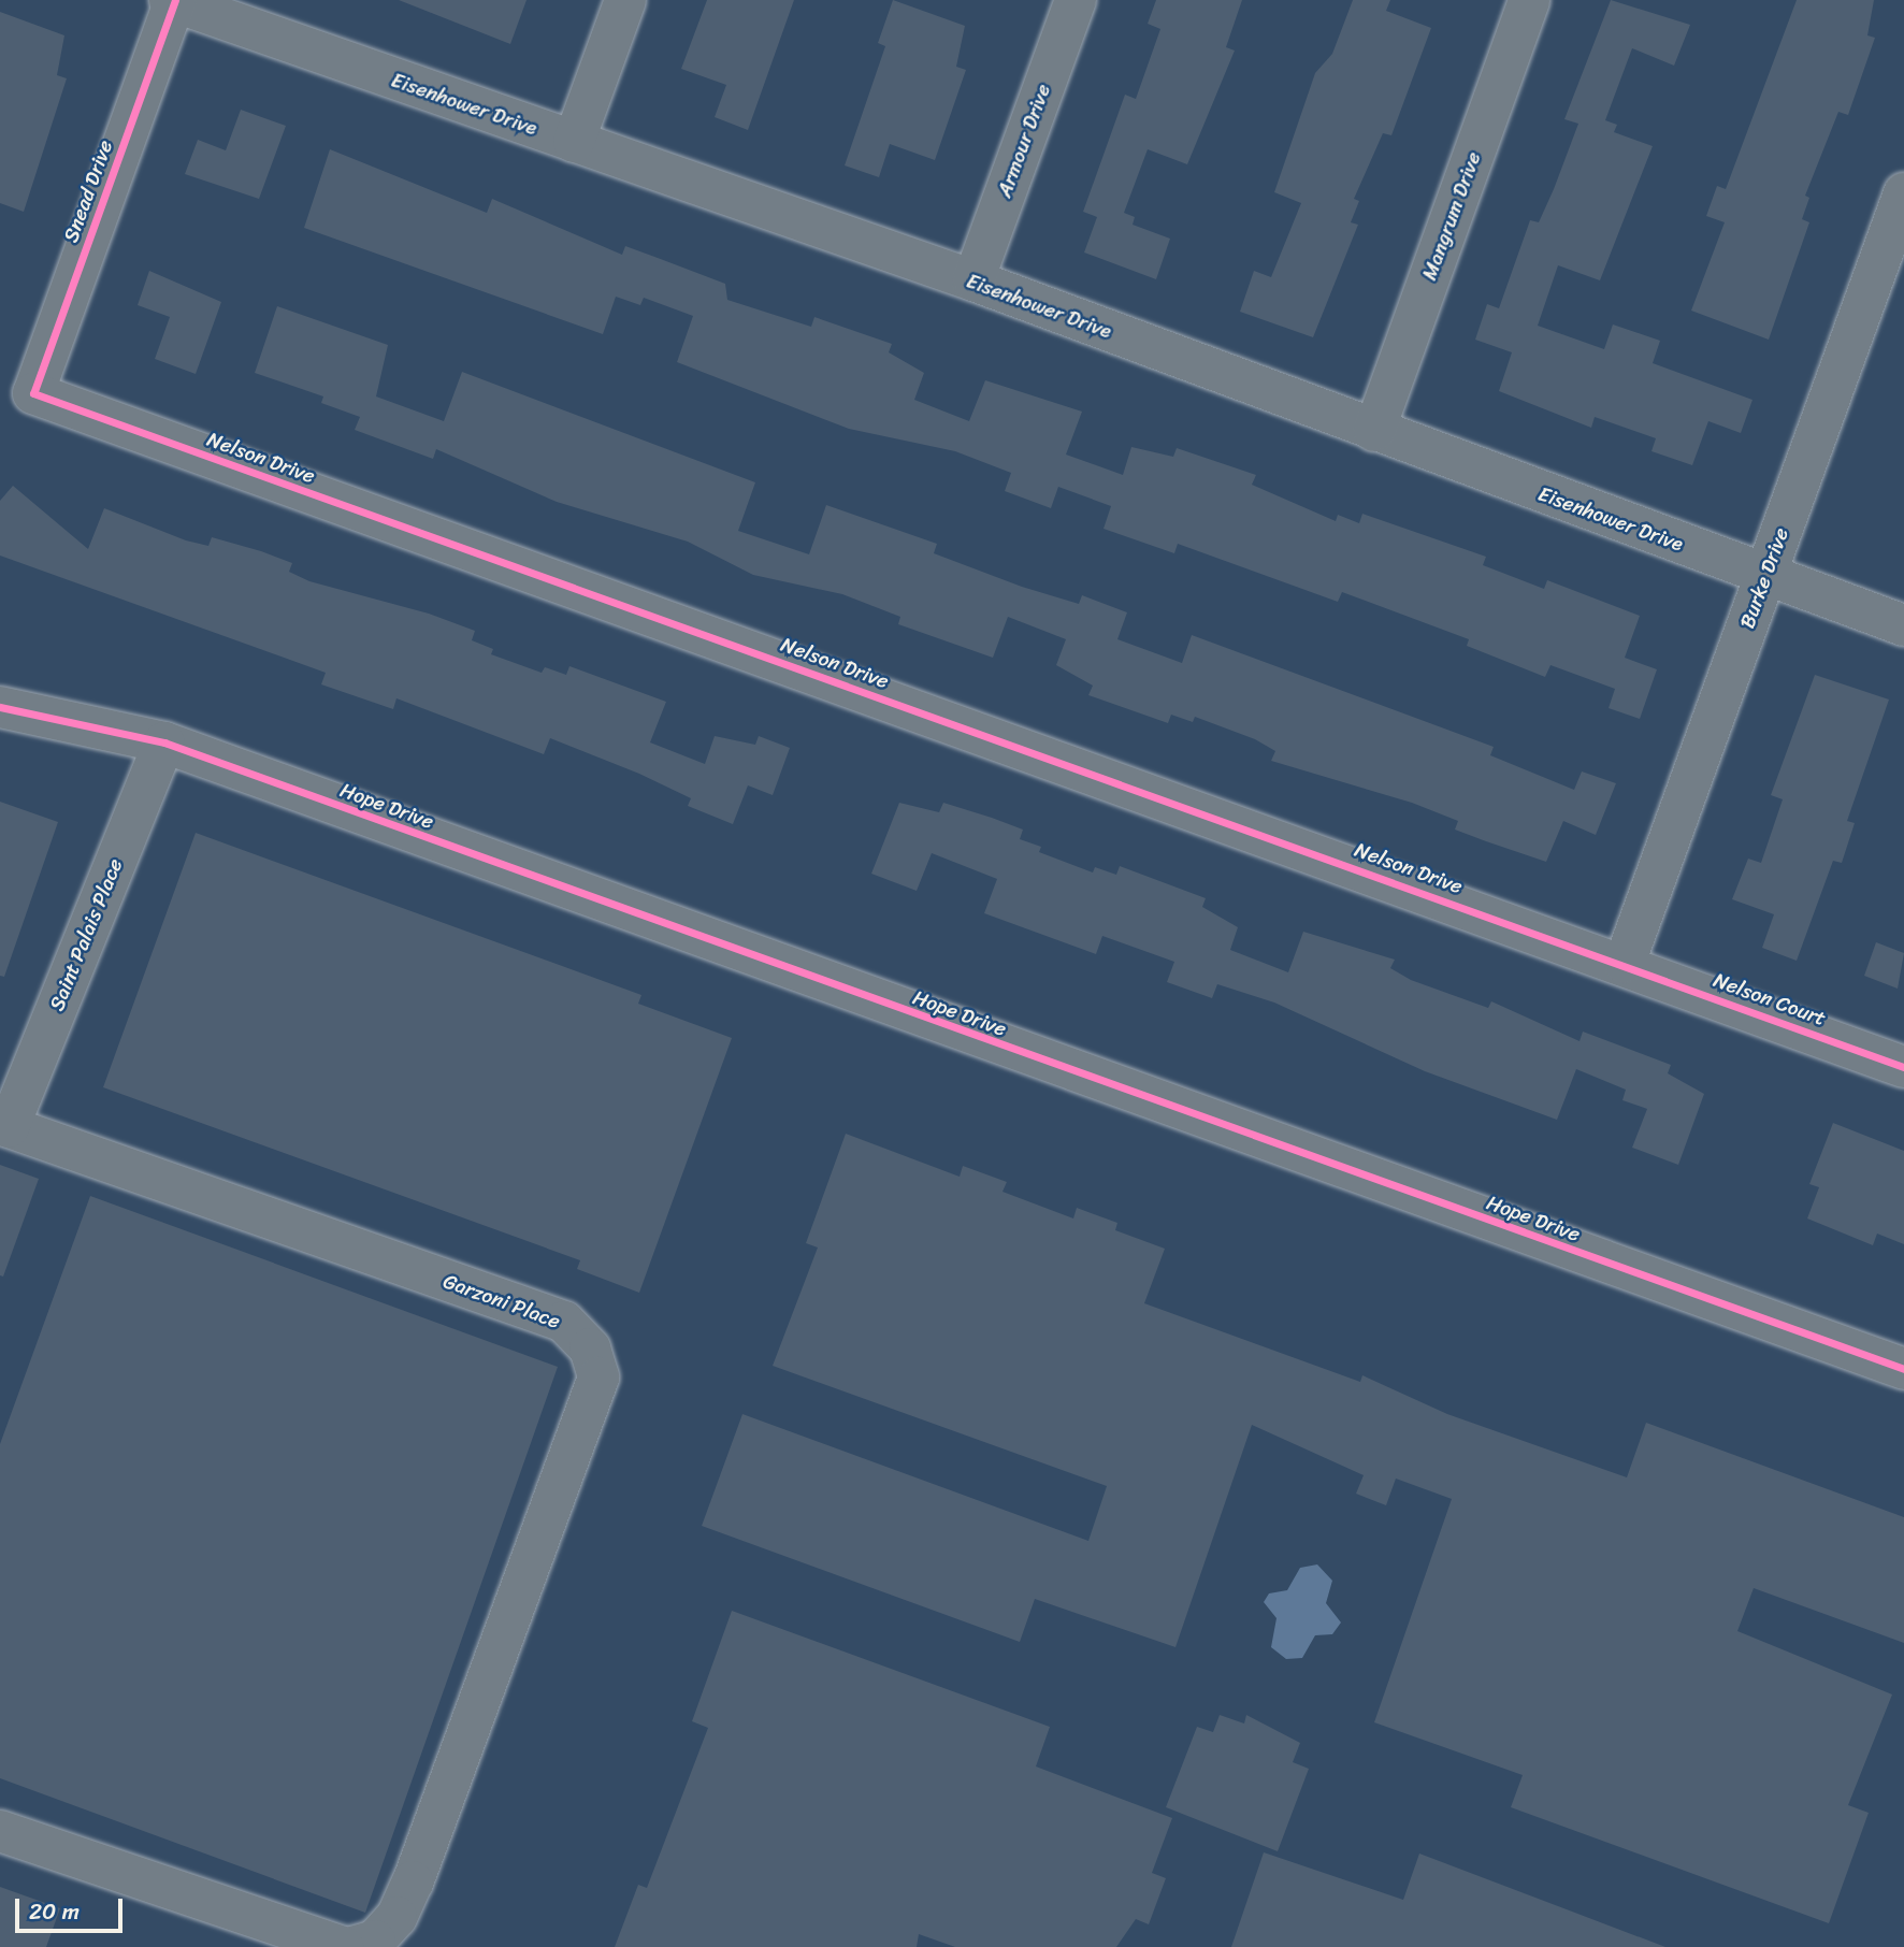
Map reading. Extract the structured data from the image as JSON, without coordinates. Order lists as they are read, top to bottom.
{
  "streets": {
    "street": [
      "Eisenhower Drive",
      "Armour Drive",
      "Snead Drive",
      "Mangrum Drive",
      "Nelson Drive",
      "Burke Drive",
      "Hope Drive",
      "Saint Palais Place",
      "Nelson Court",
      "Garzoni Place"
    ]
  },
  "crossings": [
    ["Eisenhower Drive", "Armour Drive"],
    ["Eisenhower Drive", "Snead Drive"],
    ["Eisenhower Drive", "Mangrum Drive"],
    ["Eisenhower Drive", "Burke Drive"],
    ["Snead Drive", "Nelson Drive"],
    ["Nelson Drive", "Burke Drive"],
    ["Nelson Drive", "Nelson Court"],
    ["Burke Drive", "Nelson Court"],
    ["Hope Drive", "Saint Palais Place"],
    ["Saint Palais Place", "Garzoni Place"]
  ],
  "scale_bar": "20 m"
}
